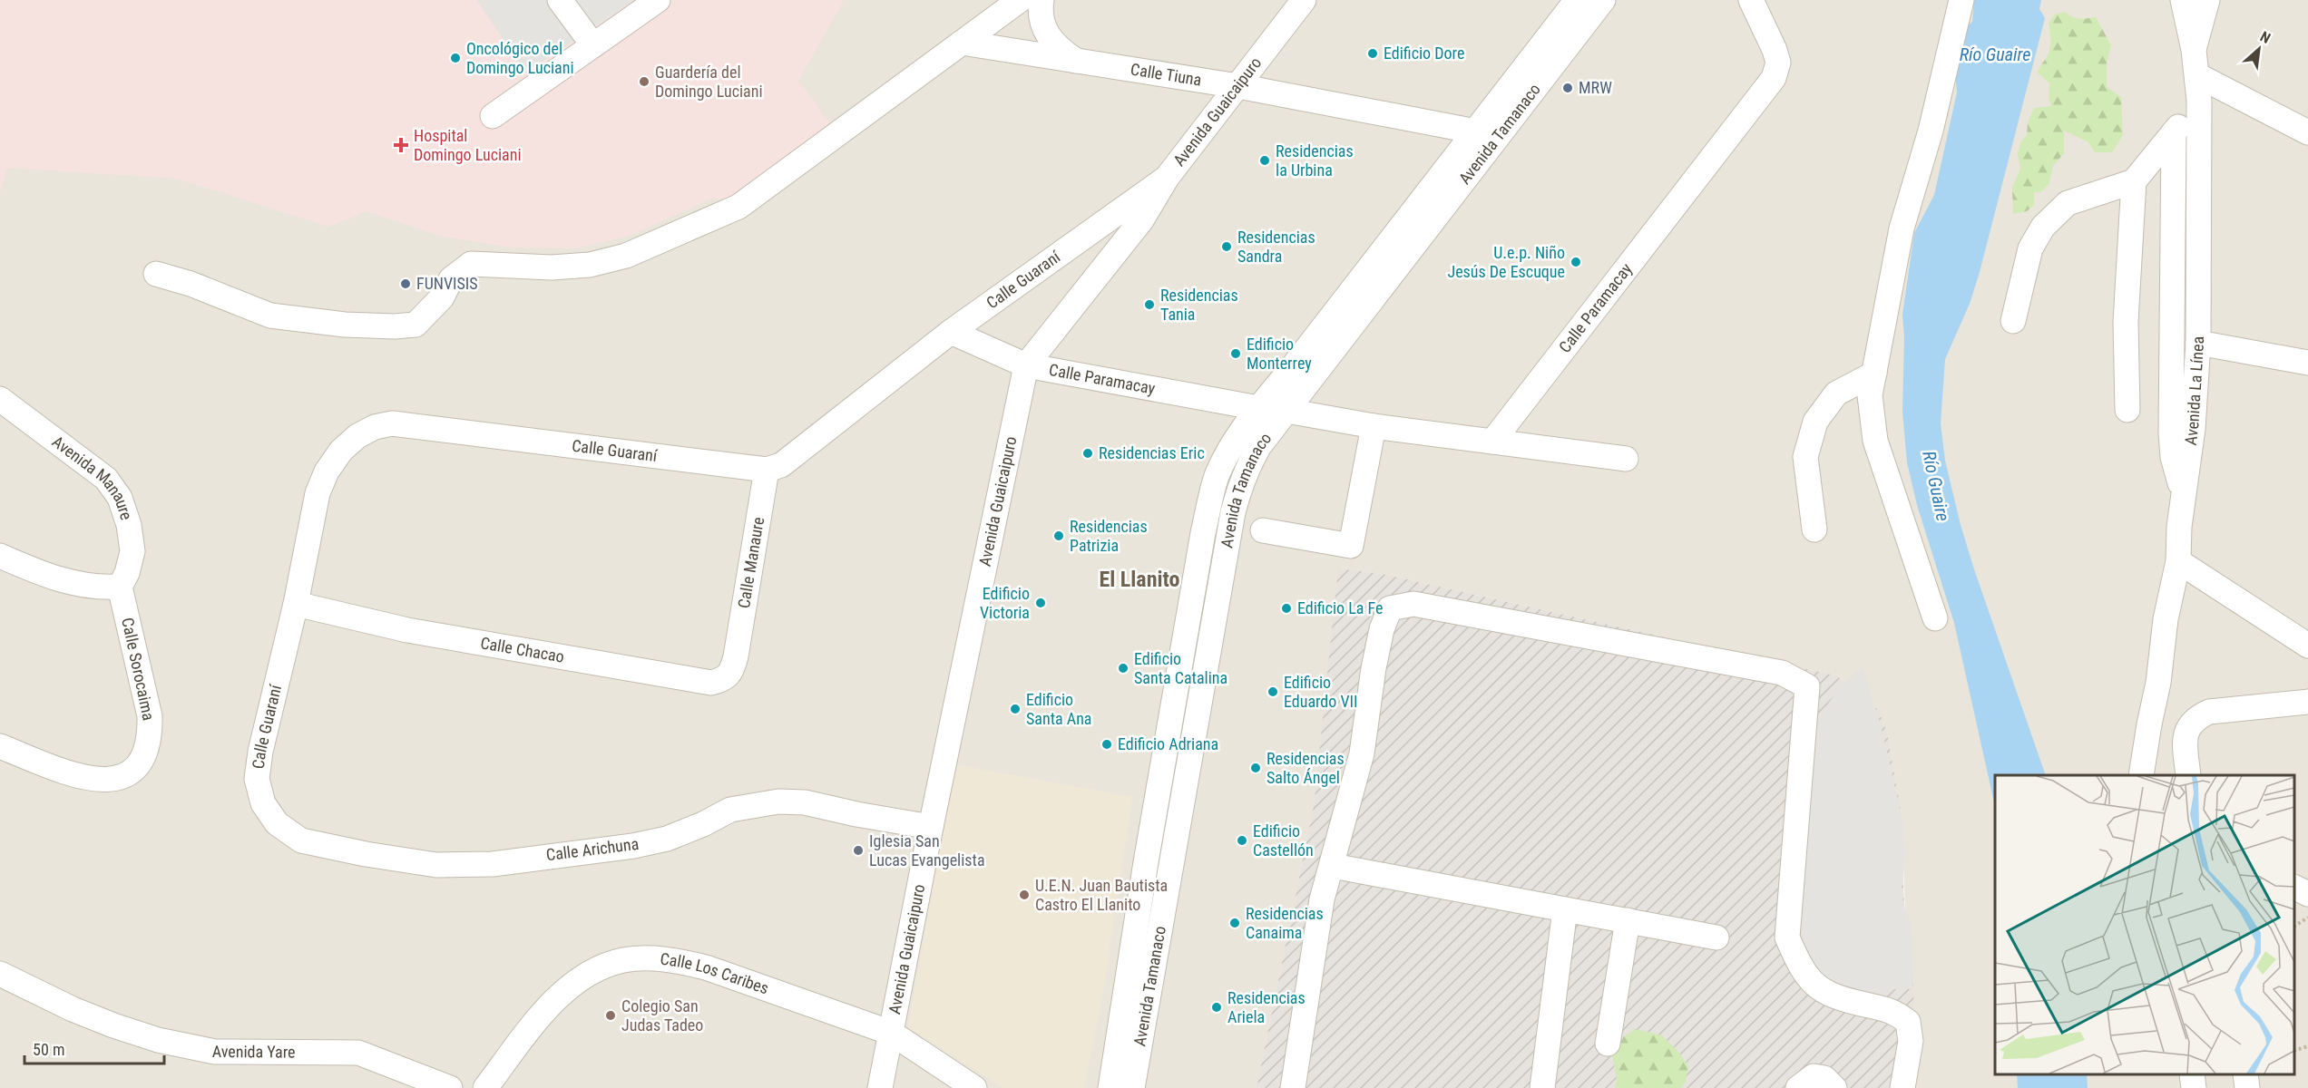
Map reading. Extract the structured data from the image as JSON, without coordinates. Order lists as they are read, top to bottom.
{
  "streets": {
    "street": [
      "Calle Tiuna",
      "Avenida Guaicaipuro",
      "Avenida Tamanaco",
      "Calle Guaraní",
      "Calle Paramacay",
      "Avenida La Línea",
      "Avenida Manaure",
      "Calle Manaure",
      "Calle Chacao",
      "Calle Sorocaima",
      "Calle Arichuna",
      "Calle Los Caribes",
      "Avenida Yare"
    ]
  },
  "crossings": [
    ["Calle Tiuna", "Avenida Guaicaipuro"],
    ["Calle Tiuna", "Avenida Tamanaco"],
    ["Avenida Guaicaipuro", "Calle Guaraní"],
    ["Avenida Guaicaipuro", "Calle Paramacay"],
    ["Avenida Guaicaipuro", "Calle Arichuna"],
    ["Avenida Guaicaipuro", "Calle Los Caribes"],
    ["Avenida Tamanaco", "Calle Paramacay"],
    ["Calle Guaraní", "Calle Paramacay"],
    ["Calle Guaraní", "Calle Manaure"],
    ["Calle Guaraní", "Calle Chacao"],
    ["Calle Guaraní", "Calle Arichuna"],
    ["Avenida Manaure", "Calle Sorocaima"],
    ["Calle Manaure", "Calle Chacao"]
  ],
  "districts": ["El Llanito"],
  "water": ["Río Guaire"],
  "places": {
    "other": [
      "Edificio Dore",
      "Oncológico del Domingo Luciani",
      "Guardería del Domingo Luciani",
      "MRW",
      "Residencias la Urbina",
      "Residencias Sandra",
      "U.e.p. Niño Jesús De Escuque",
      "FUNVISIS",
      "Residencias Tania",
      "Edificio Monterrey",
      "Residencias Eric",
      "Residencias Patrizia",
      "Edificio Victoria",
      "Edificio La Fe",
      "Edificio Santa Catalina",
      "Edificio Eduardo VII",
      "Edificio Santa Ana",
      "Edificio Adriana",
      "Residencias Salto Ángel",
      "Edificio Castellón",
      "Iglesia San Lucas Evangelista",
      "U.E.N. Juan Bautista Castro El Llanito",
      "Residencias Canaima",
      "Residencias Ariela",
      "Colegio San Judas Tadeo"
    ],
    "health": ["Hospital Domingo Luciani"]
  },
  "scale_bar": "50 m",
  "north": "top right"
}
